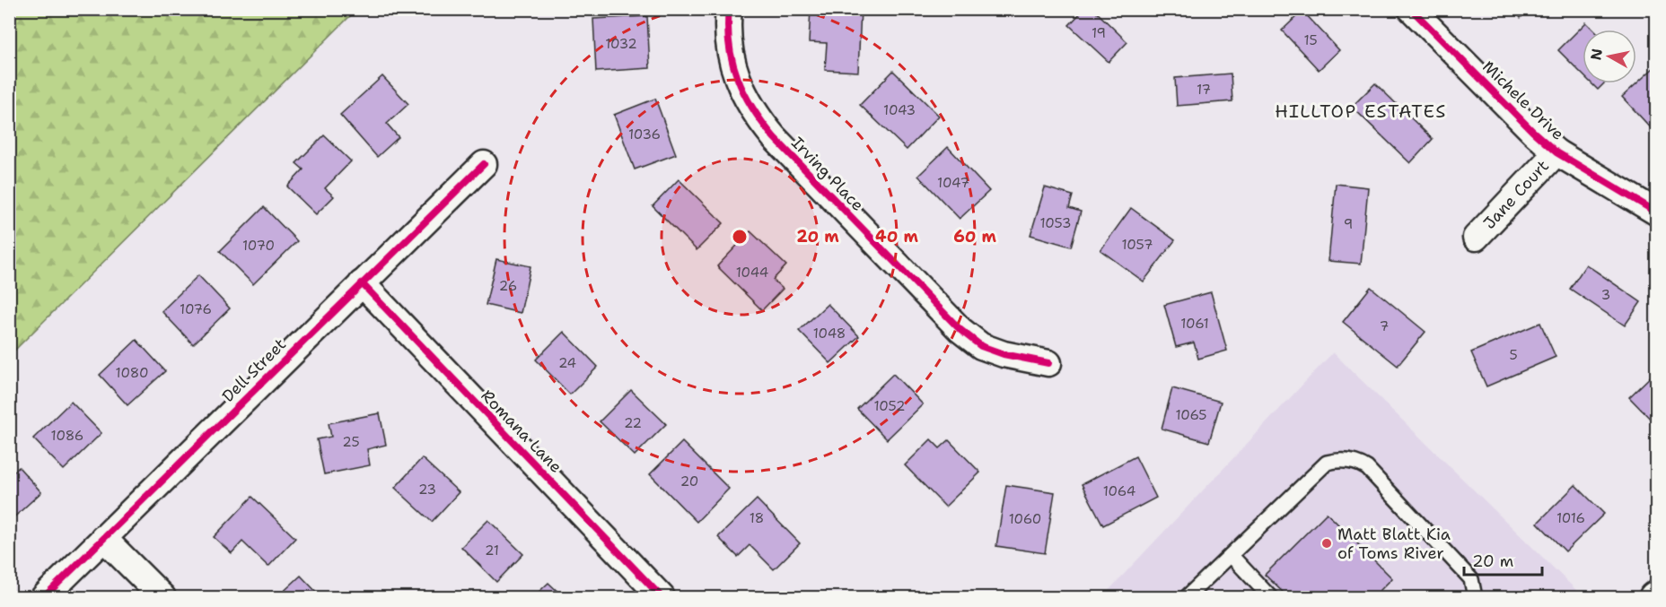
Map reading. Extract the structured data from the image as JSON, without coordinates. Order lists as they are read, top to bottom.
{
  "streets": {
    "street": [
      "Michele Drive",
      "Irving Place",
      "Jane Court",
      "Dell Street",
      "Romana Lane"
    ]
  },
  "crossings": [
    ["Michele Drive", "Jane Court"],
    ["Dell Street", "Romana Lane"]
  ],
  "districts": ["HILLTOP ESTATES"],
  "places": ["Matt Blatt Kia of Toms River"],
  "house_numbers": [
    "19",
    "15",
    "1032",
    "17",
    "1043",
    "1036",
    "1047",
    "1053",
    "9",
    "1057",
    "1070",
    "1044",
    "26",
    "3",
    "1076",
    "1061",
    "7",
    "1048",
    "5",
    "24",
    "1080",
    "1052",
    "1065",
    "22",
    "1086",
    "25",
    "20",
    "23",
    "1064",
    "18",
    "1016",
    "1060",
    "21"
  ],
  "scale_bar": "20 m",
  "north": "left",
  "rings": ["20 m", "40 m", "60 m"]
}
